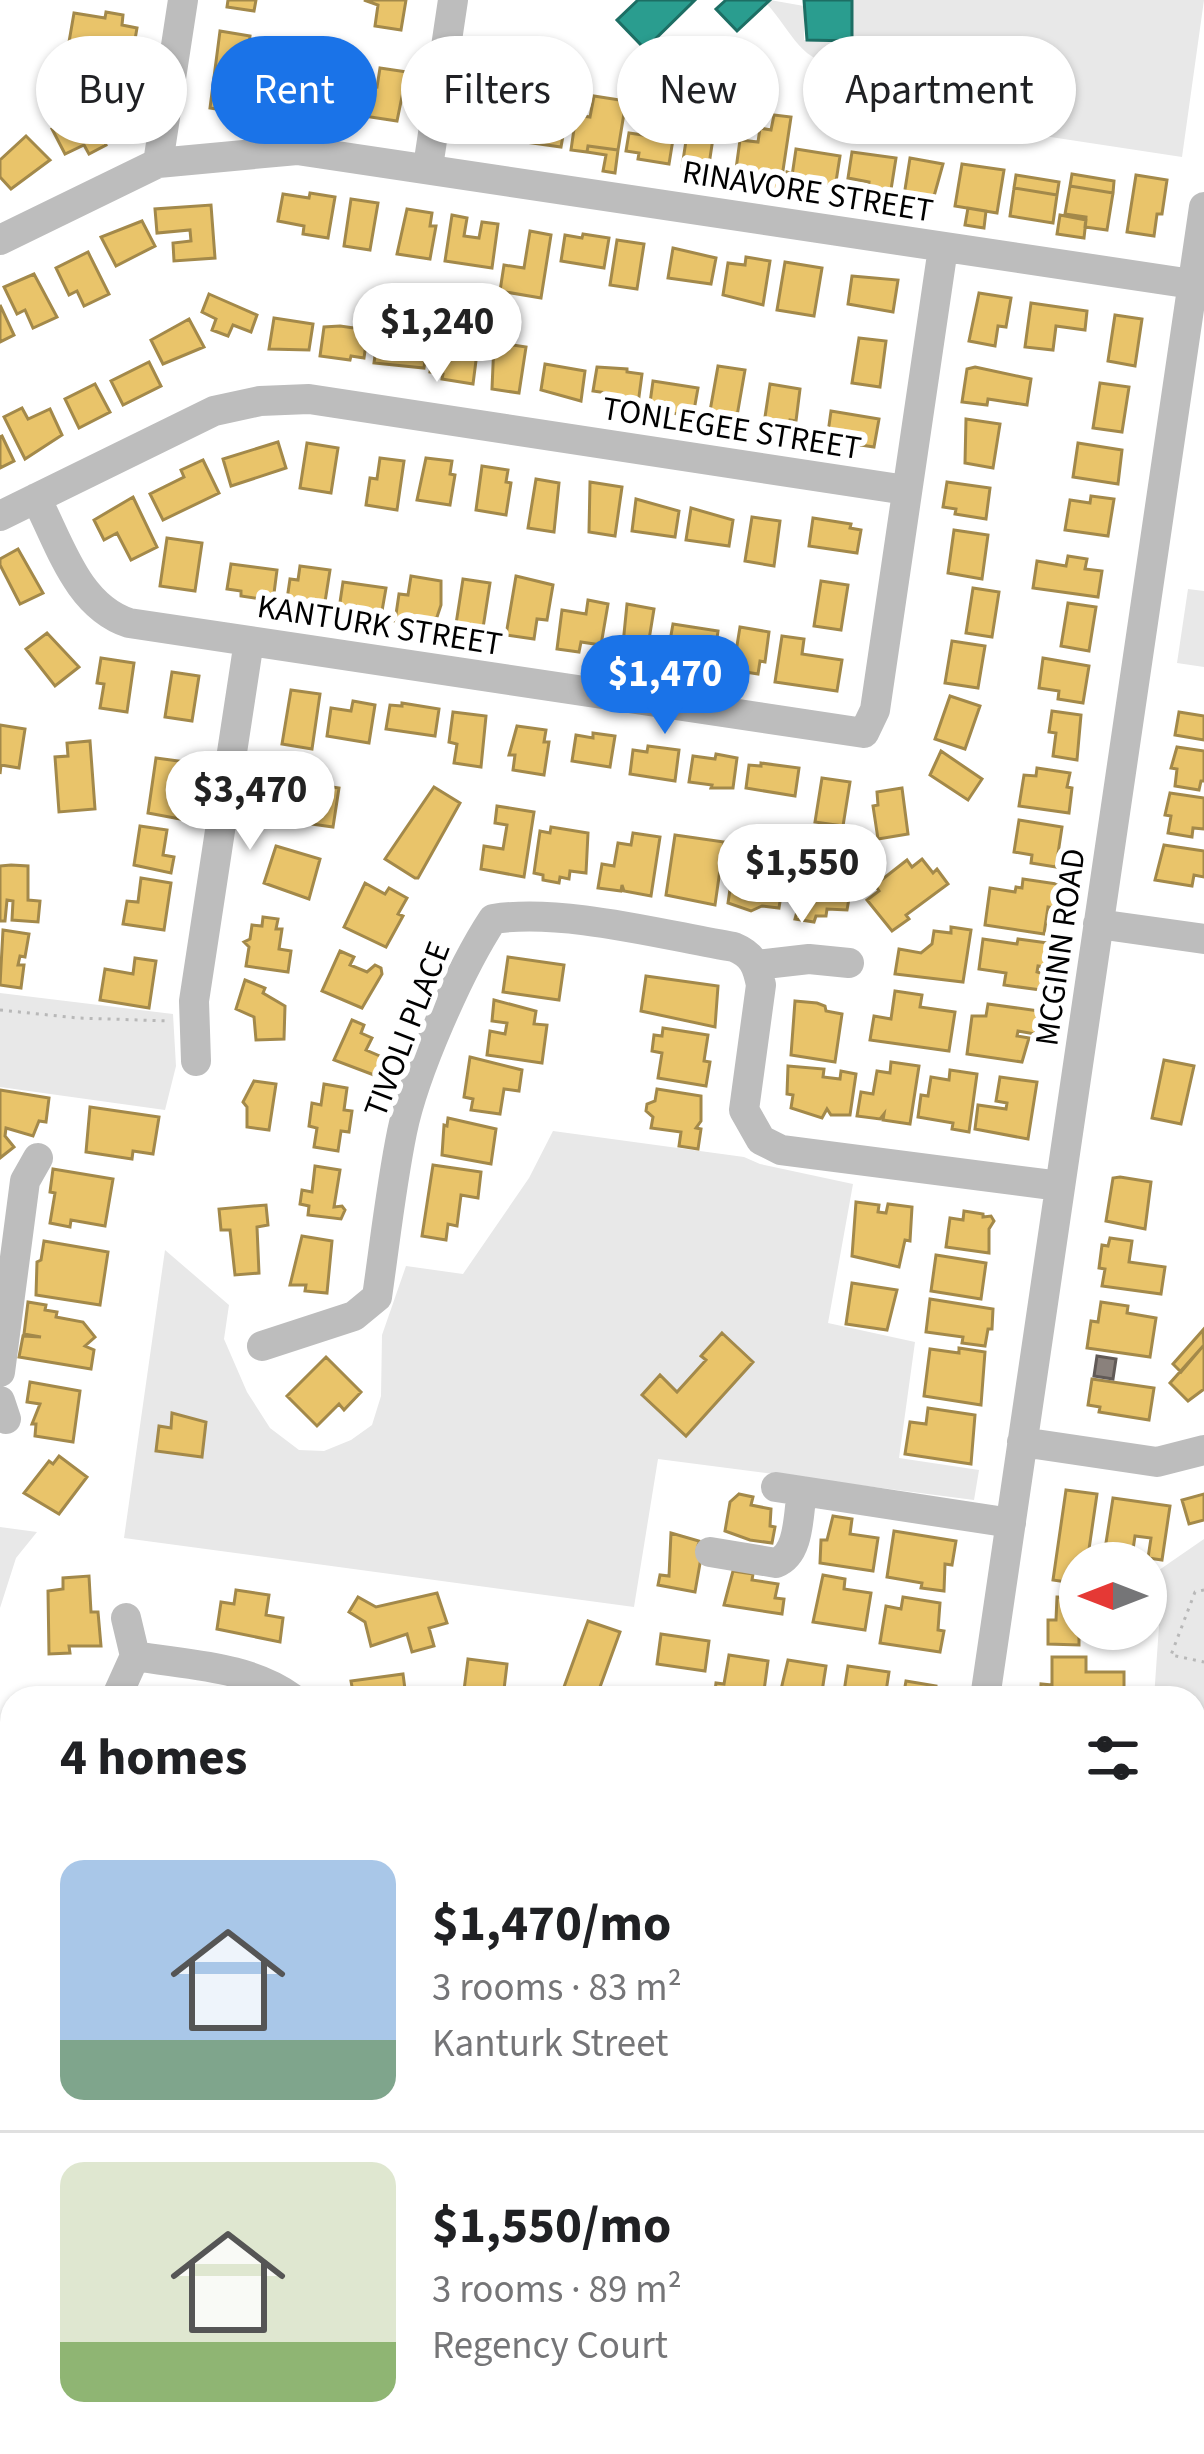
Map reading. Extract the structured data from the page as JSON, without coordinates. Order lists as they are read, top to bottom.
{
  "streets": {
    "street": [
      "RINAVORE STREET",
      "TONLEGEE STREET",
      "KANTURK STREET",
      "MCGINN ROAD",
      "TIVOLI PLACE"
    ]
  },
  "crossings": [
    ["RINAVORE STREET", "KANTURK STREET"],
    ["RINAVORE STREET", "MCGINN ROAD"],
    ["TONLEGEE STREET", "KANTURK STREET"]
  ],
  "north": "left",
  "page": {
    "chip": [
      "Buy",
      "Rent",
      "Filters",
      "New",
      "Apartment"
    ],
    "price": [
      "$1,240",
      "$1,470",
      "$3,470",
      "$1,550"
    ],
    "heading": "4 homes",
    "list": [
      {
        "name": "$1,470/mo",
        "note": "3 rooms · 83 m² · Kanturk Street"
      },
      {
        "name": "$1,550/mo",
        "note": "3 rooms · 89 m² · Regency Court"
      }
    ]
  }
}
